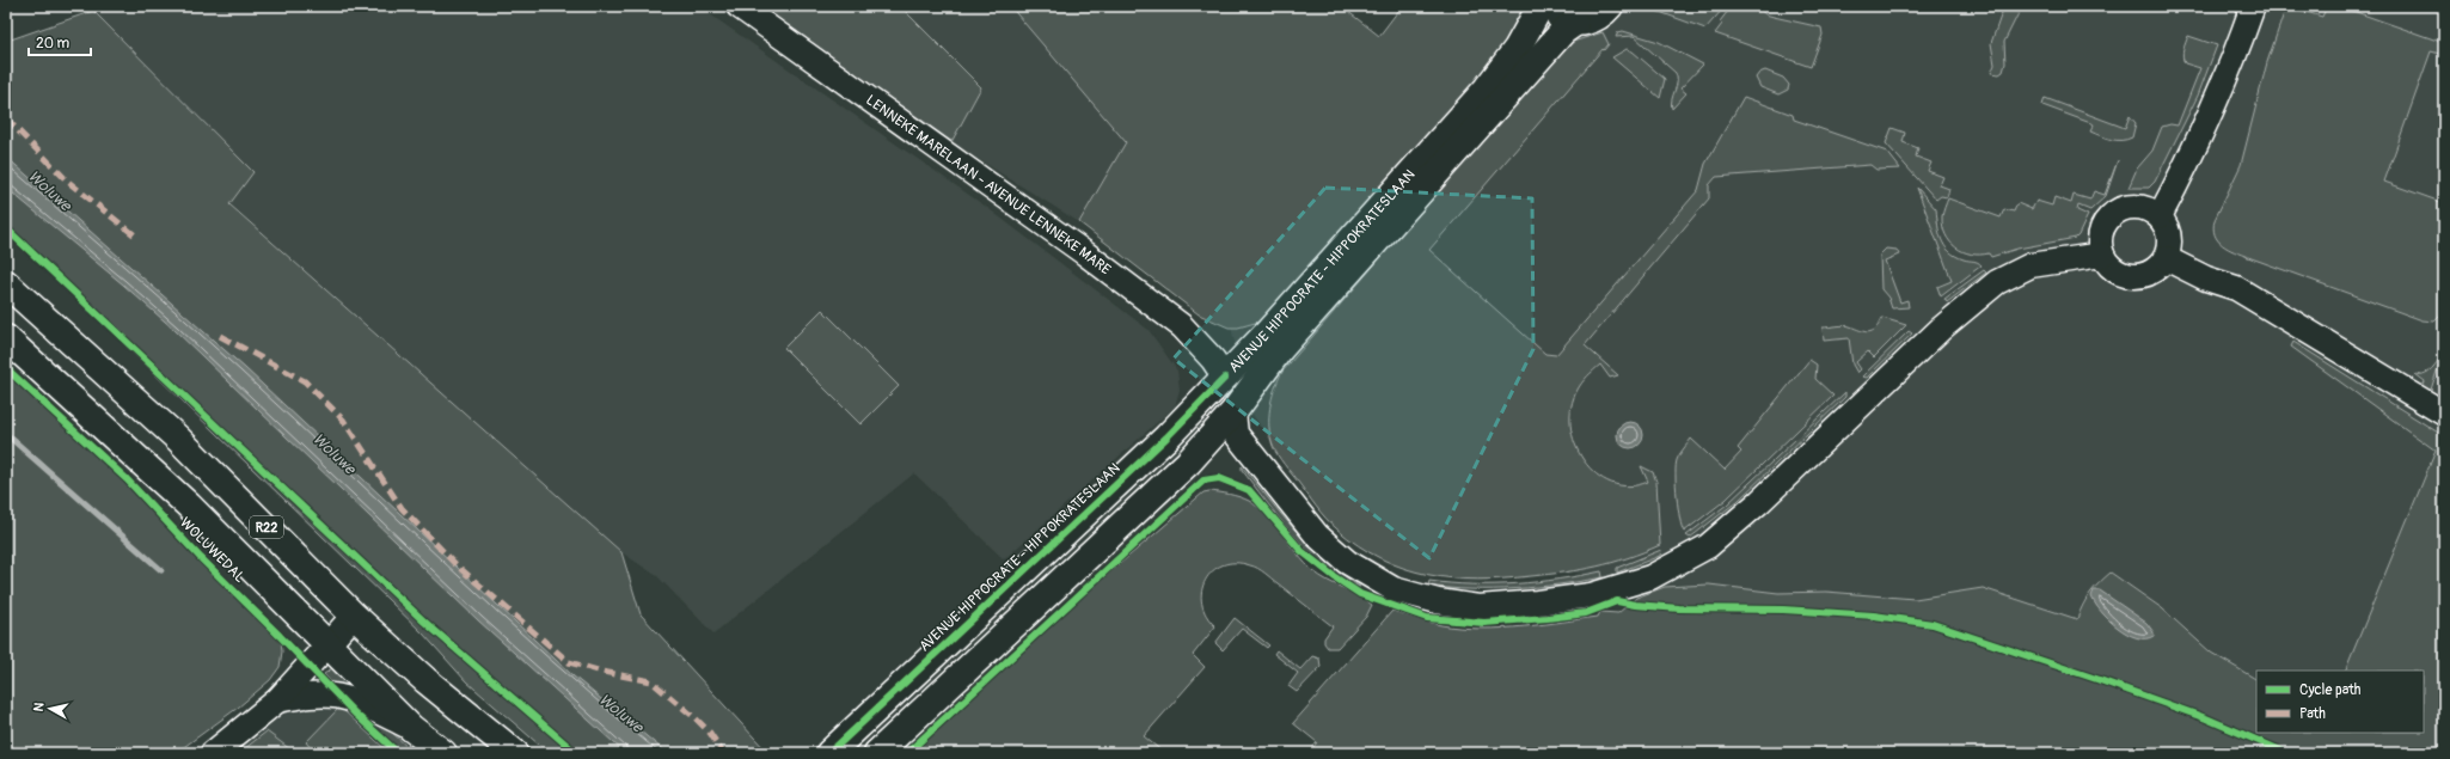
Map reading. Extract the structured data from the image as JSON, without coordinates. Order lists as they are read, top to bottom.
{
  "streets": {
    "main road": ["AVENUE HIPPOCRATE - HIPPOKRATESLAAN", "R22", "WOLUWEDAL"],
    "street": ["LENNEKE MARELAAN - AVENUE LENNEKE MARE"]
  },
  "crossings": [
    ["LENNEKE MARELAAN - AVENUE LENNEKE MARE", "AVENUE HIPPOCRATE - HIPPOKRATESLAAN"],
    ["R22", "WOLUWEDAL"]
  ],
  "water": ["Woluwe"],
  "legend": ["Cycle path", "Path"],
  "scale_bar": "20 m",
  "north": "left"
}
